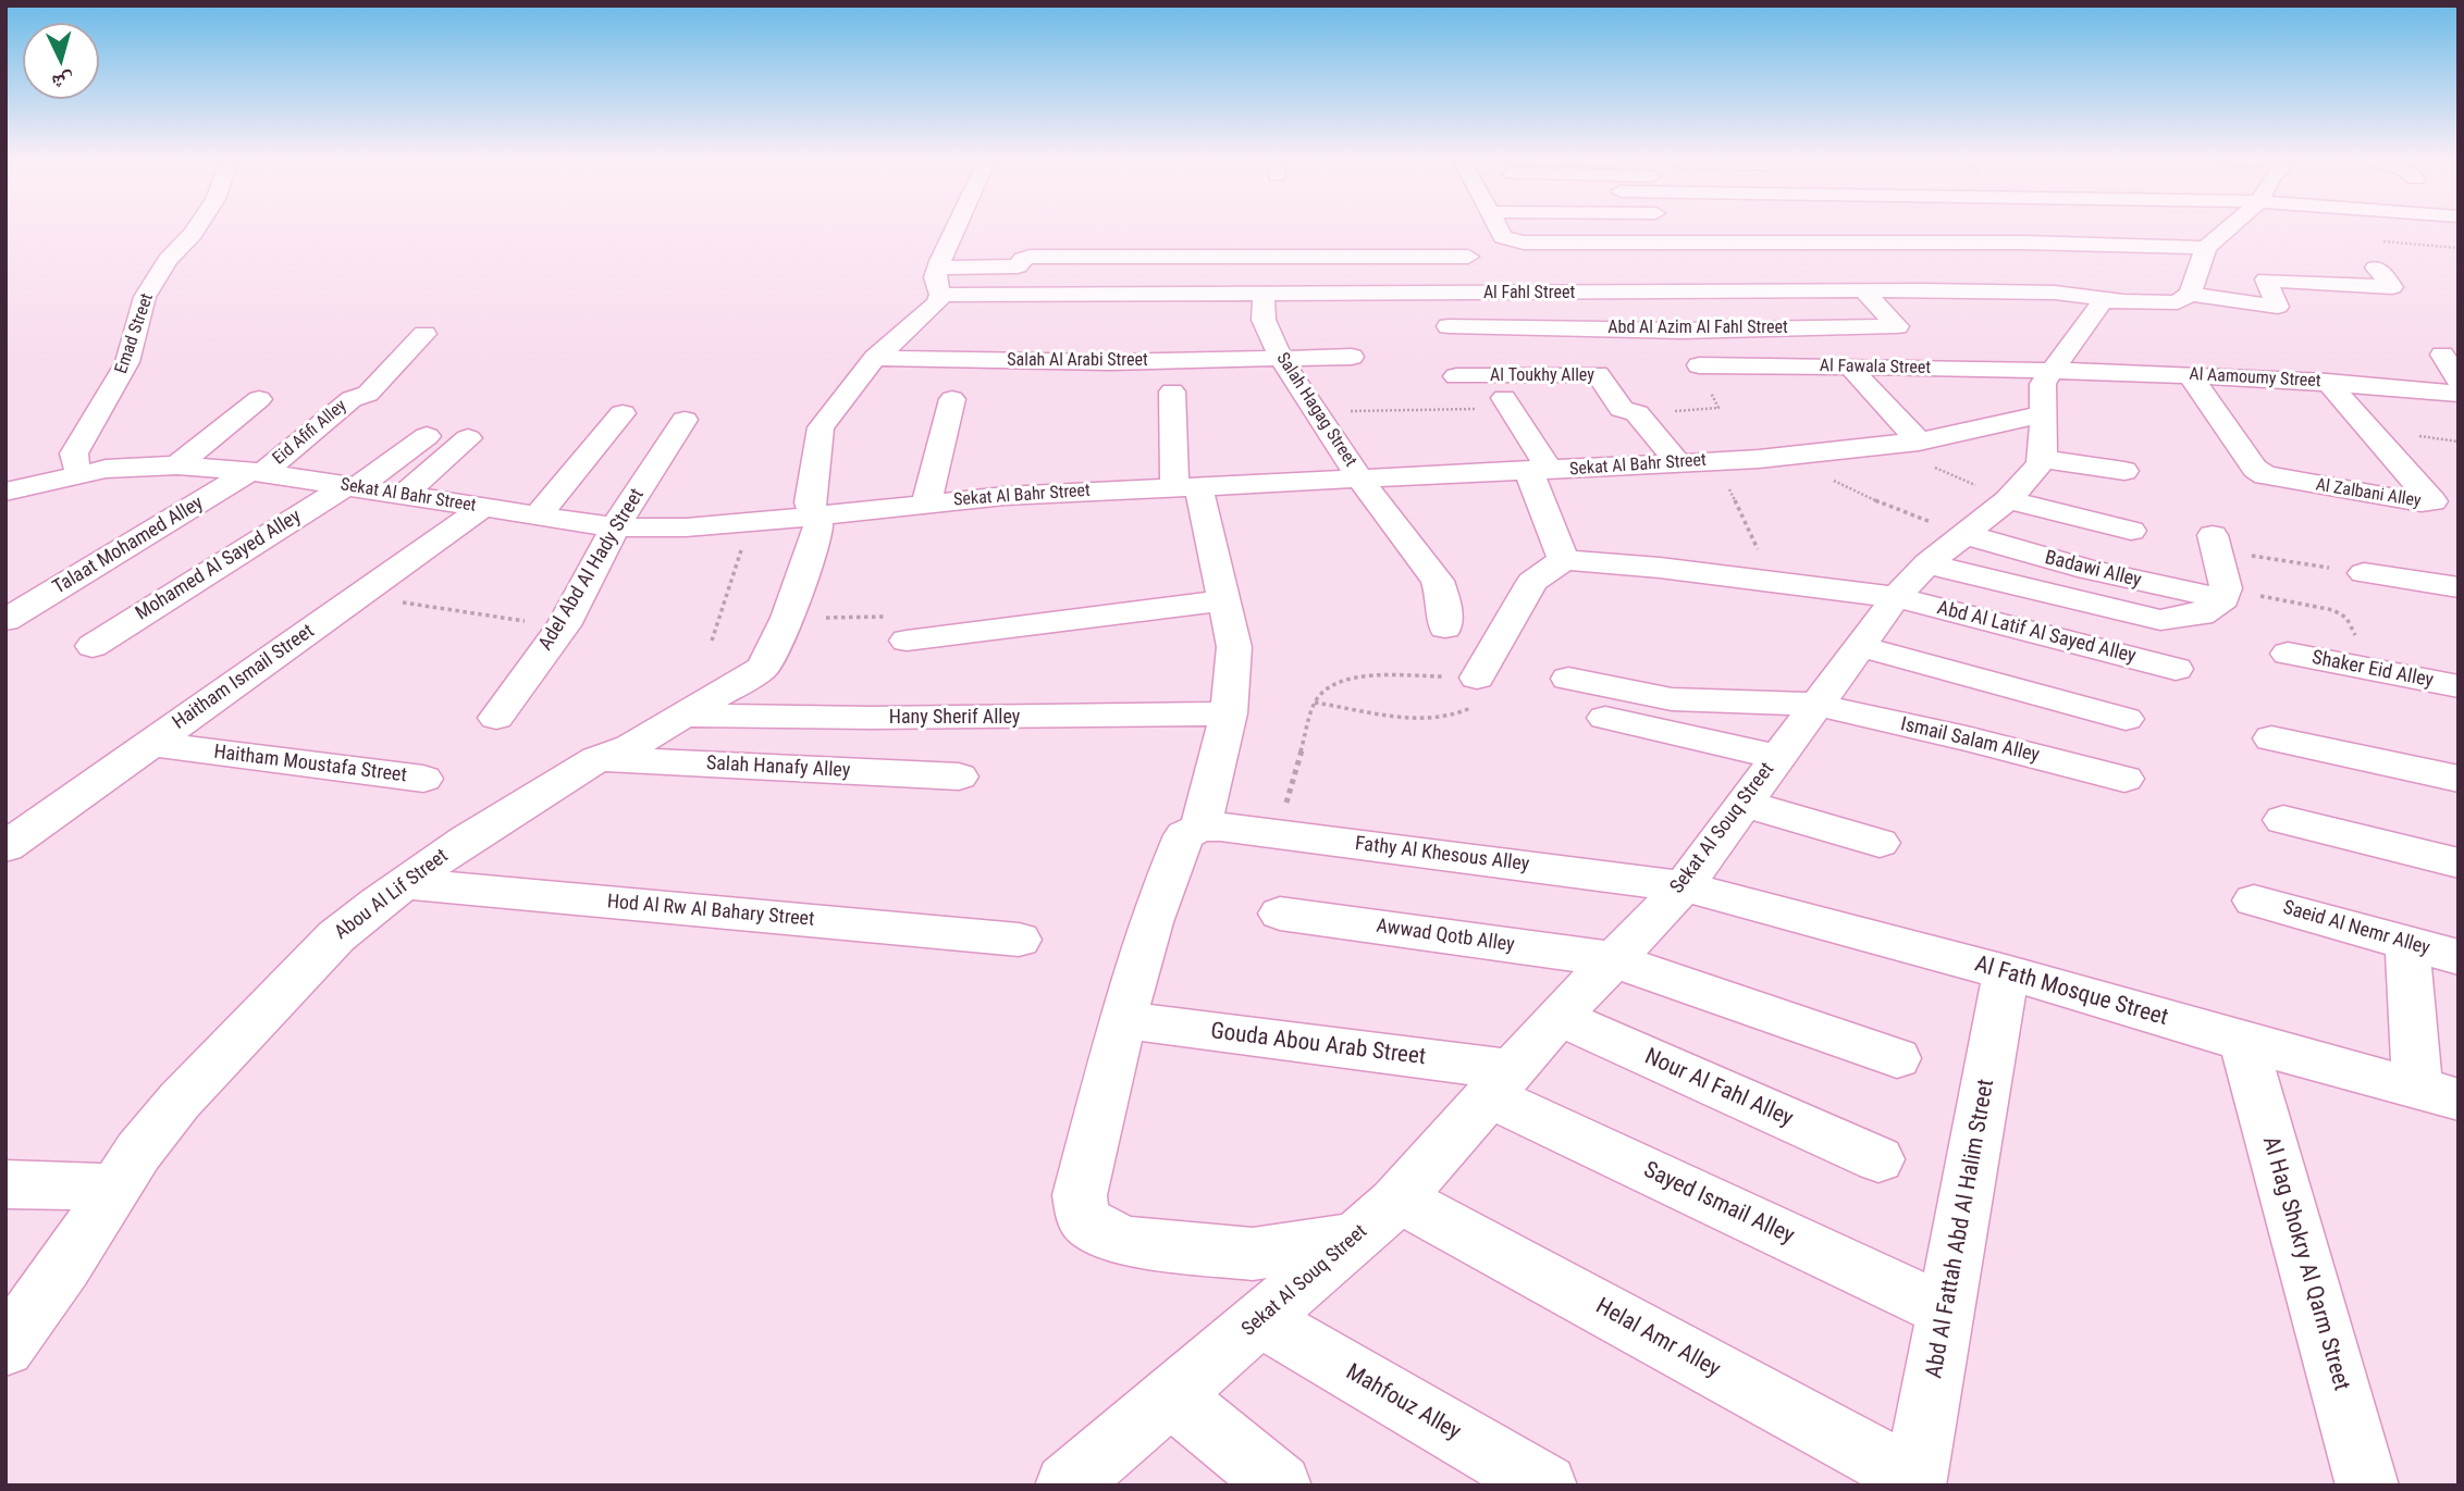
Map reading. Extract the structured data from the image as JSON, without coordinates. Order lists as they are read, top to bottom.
{
  "streets": {
    "street": [
      "Al Fahl Street",
      "Abd Al Azim Al Fahl Street",
      "Emad Street",
      "Salah Al Arabi Street",
      "Al Fawala Street",
      "Al Toukhy Alley",
      "Al Aamoumy Street",
      "Salah Hagag Street",
      "Eid Afifi Alley",
      "Sekat Al Bahr Street",
      "Al Zalbani Alley",
      "Talaat Mohamed Alley",
      "Mohamed Al Sayed Alley",
      "Adel Abd Al Hady Street",
      "Badawi Alley",
      "Abd Al Latif Al Sayed Alley",
      "Shaker Eid Alley",
      "Haitham Ismail Street",
      "Hany Sherif Alley",
      "Ismail Salam Alley",
      "Haitham Moustafa Street",
      "Salah Hanafy Alley",
      "Sekat Al Souq Street",
      "Fathy Al Khesous Alley",
      "Abou Al Lif Street",
      "Hod Al Rw Al Bahary Street",
      "Saeid Al Nemr Alley",
      "Awwad Qotb Alley",
      "Al Fath Mosque Street",
      "Gouda Abou Arab Street",
      "Nour Al Fahl Alley",
      "Sayed Ismail Alley",
      "Abd Al Fattah Abd Al Halim Street",
      "Al Hag Shokry Al Qarm Street",
      "Helal Amr Alley",
      "Mahfouz Alley"
    ]
  },
  "crossings": [
    ["Al Fahl Street", "Abd Al Azim Al Fahl Street"],
    ["Al Fahl Street", "Salah Hagag Street"],
    ["Al Fahl Street", "Abou Al Lif Street"],
    ["Emad Street", "Sekat Al Bahr Street"],
    ["Salah Al Arabi Street", "Salah Hagag Street"],
    ["Salah Al Arabi Street", "Abou Al Lif Street"],
    ["Al Fawala Street", "Al Aamoumy Street"],
    ["Al Toukhy Alley", "Sekat Al Bahr Street"],
    ["Al Aamoumy Street", "Al Zalbani Alley"],
    ["Salah Hagag Street", "Sekat Al Bahr Street"],
    ["Eid Afifi Alley", "Sekat Al Bahr Street"],
    ["Eid Afifi Alley", "Talaat Mohamed Alley"],
    ["Sekat Al Bahr Street", "Talaat Mohamed Alley"],
    ["Sekat Al Bahr Street", "Mohamed Al Sayed Alley"],
    ["Sekat Al Bahr Street", "Adel Abd Al Hady Street"],
    ["Sekat Al Bahr Street", "Haitham Ismail Street"],
    ["Sekat Al Bahr Street", "Abou Al Lif Street"],
    ["Badawi Alley", "Sekat Al Souq Street"],
    ["Abd Al Latif Al Sayed Alley", "Sekat Al Souq Street"],
    ["Haitham Ismail Street", "Haitham Moustafa Street"],
    ["Hany Sherif Alley", "Abou Al Lif Street"],
    ["Ismail Salam Alley", "Sekat Al Souq Street"],
    ["Salah Hanafy Alley", "Abou Al Lif Street"],
    ["Sekat Al Souq Street", "Fathy Al Khesous Alley"],
    ["Sekat Al Souq Street", "Awwad Qotb Alley"],
    ["Sekat Al Souq Street", "Al Fath Mosque Street"],
    ["Sekat Al Souq Street", "Gouda Abou Arab Street"],
    ["Sekat Al Souq Street", "Nour Al Fahl Alley"],
    ["Sekat Al Souq Street", "Sayed Ismail Alley"],
    ["Sekat Al Souq Street", "Helal Amr Alley"],
    ["Sekat Al Souq Street", "Mahfouz Alley"],
    ["Fathy Al Khesous Alley", "Al Fath Mosque Street"],
    ["Abou Al Lif Street", "Hod Al Rw Al Bahary Street"],
    ["Al Fath Mosque Street", "Abd Al Fattah Abd Al Halim Street"],
    ["Al Fath Mosque Street", "Al Hag Shokry Al Qarm Street"],
    ["Gouda Abou Arab Street", "Sayed Ismail Alley"],
    ["Sayed Ismail Alley", "Abd Al Fattah Abd Al Halim Street"],
    ["Abd Al Fattah Abd Al Halim Street", "Helal Amr Alley"]
  ],
  "north": "bottom"
}
